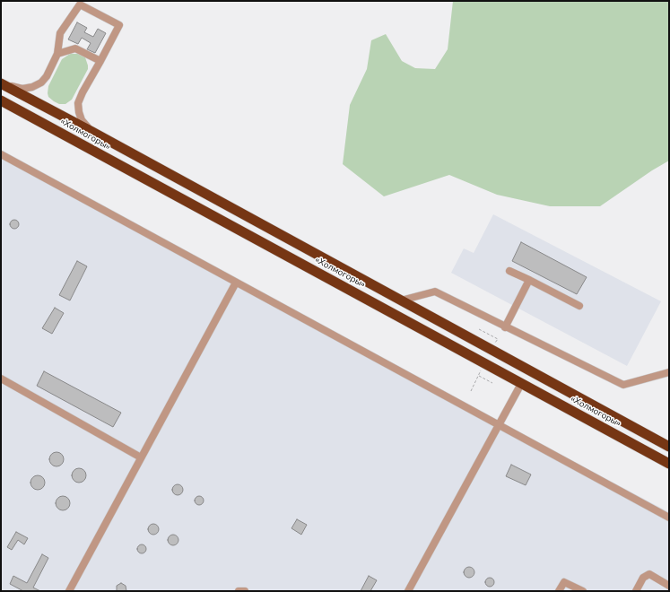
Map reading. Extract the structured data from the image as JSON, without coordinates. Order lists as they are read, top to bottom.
{
  "streets": {
    "highway": ["«Холмогоры»"]
  }
}
